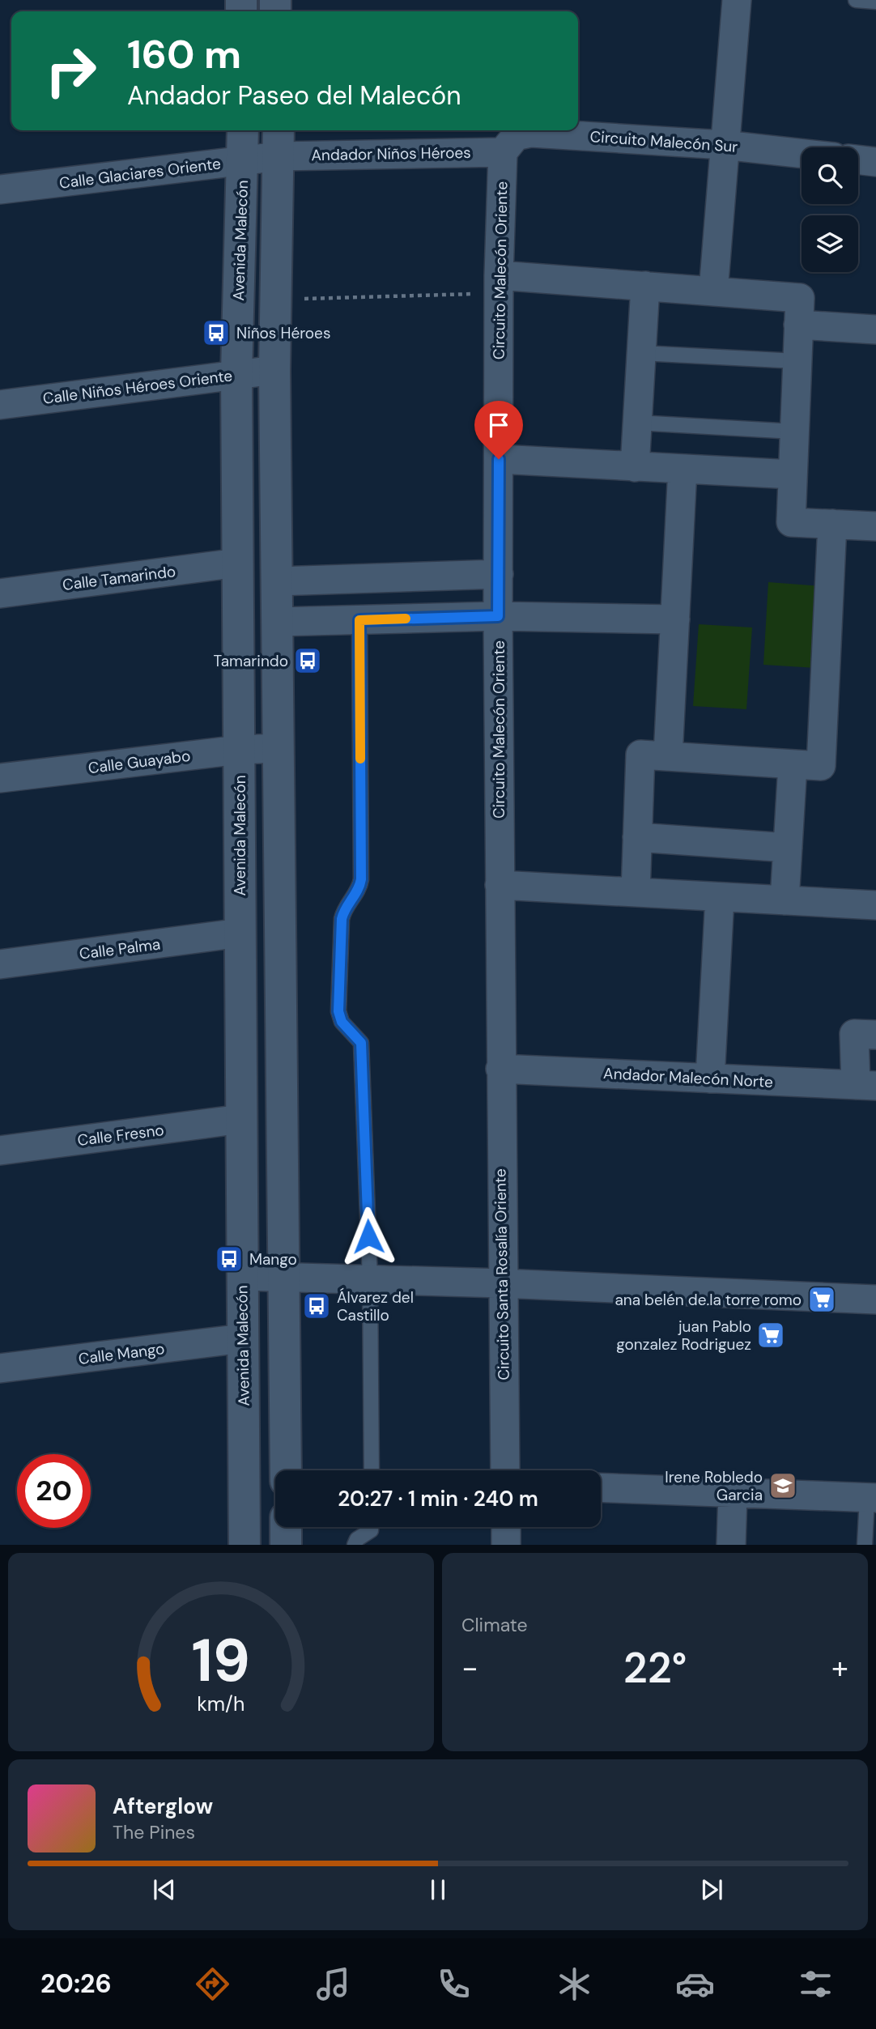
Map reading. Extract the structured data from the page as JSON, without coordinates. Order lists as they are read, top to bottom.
{
  "streets": {
    "street": [
      "Circuito Malecón Sur",
      "Andador Niños Héroes",
      "Calle Glaciares Oriente",
      "Avenida Malecón",
      "Circuito Malecón Oriente",
      "Calle Niños Héroes Oriente",
      "Calle Tamarindo",
      "Calle Guayabo",
      "Calle Palma",
      "Andador Malecón Norte",
      "Calle Fresno",
      "Circuito Santa Rosalía Oriente",
      "Calle Mango"
    ]
  },
  "crossings": [
    ["Circuito Malecón Sur", "Andador Niños Héroes"],
    ["Circuito Malecón Sur", "Circuito Malecón Oriente"],
    ["Andador Niños Héroes", "Calle Glaciares Oriente"],
    ["Andador Niños Héroes", "Circuito Malecón Oriente"],
    ["Calle Glaciares Oriente", "Avenida Malecón"],
    ["Avenida Malecón", "Calle Niños Héroes Oriente"],
    ["Avenida Malecón", "Calle Tamarindo"],
    ["Avenida Malecón", "Calle Guayabo"],
    ["Avenida Malecón", "Calle Palma"],
    ["Avenida Malecón", "Calle Fresno"],
    ["Avenida Malecón", "Calle Mango"],
    ["Circuito Malecón Oriente", "Andador Malecón Norte"],
    ["Circuito Malecón Oriente", "Circuito Santa Rosalía Oriente"],
    ["Andador Malecón Norte", "Circuito Santa Rosalía Oriente"]
  ],
  "places": {
    "bus stop": [
      "Niños Héroes",
      "Tamarindo",
      "Mango",
      "Álvarez del Castillo"
    ],
    "supermarket": ["ana belén de.la torre romo", "juan Pablo gonzalez Rodriguez"],
    "school or university": ["Irene Robledo Garcia"]
  },
  "page": {
    "turn": ["160 m", "Andador Paseo del Malecón"],
    "limit": "20",
    "trip": "20:27 · 1 min · 240 m",
    "tile": "Climate",
    "heat": ["−", "22°", "+"],
    "song": ["Afterglow", "The Pines"],
    "tabs": "20:26",
    "gauge": ["19", "km/h"]
  }
}
